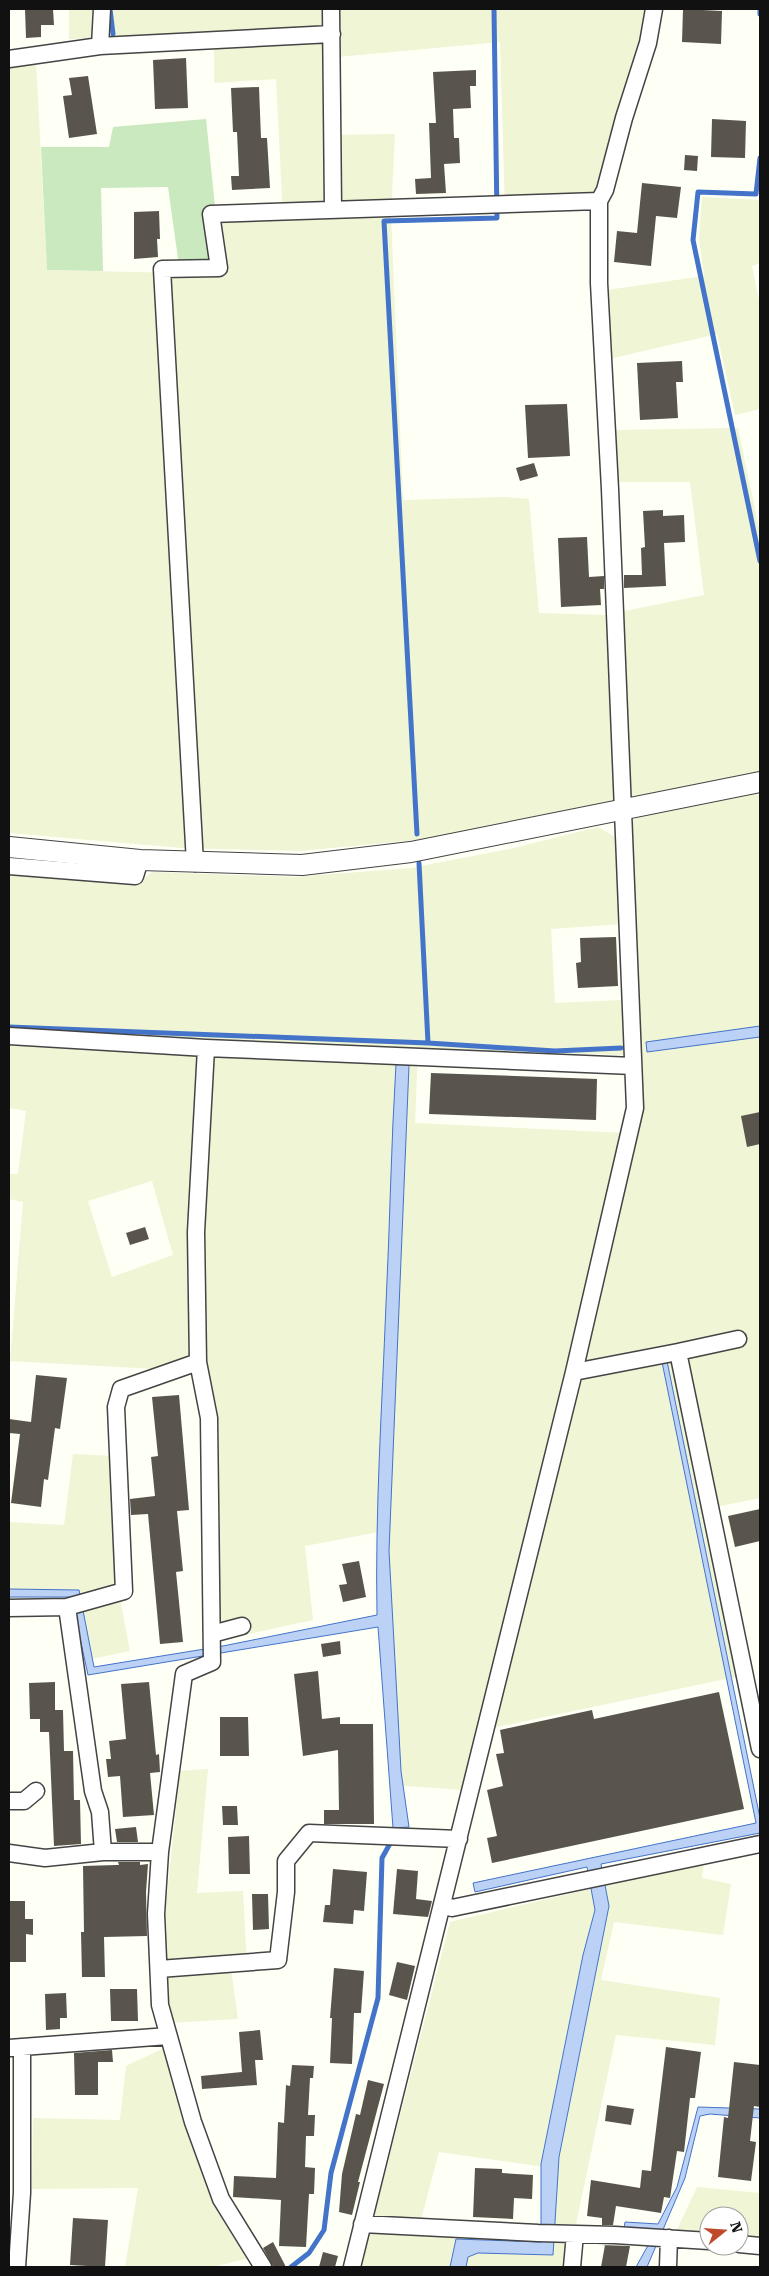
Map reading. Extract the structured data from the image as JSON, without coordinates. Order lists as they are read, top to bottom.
{
  "north": "right"
}
